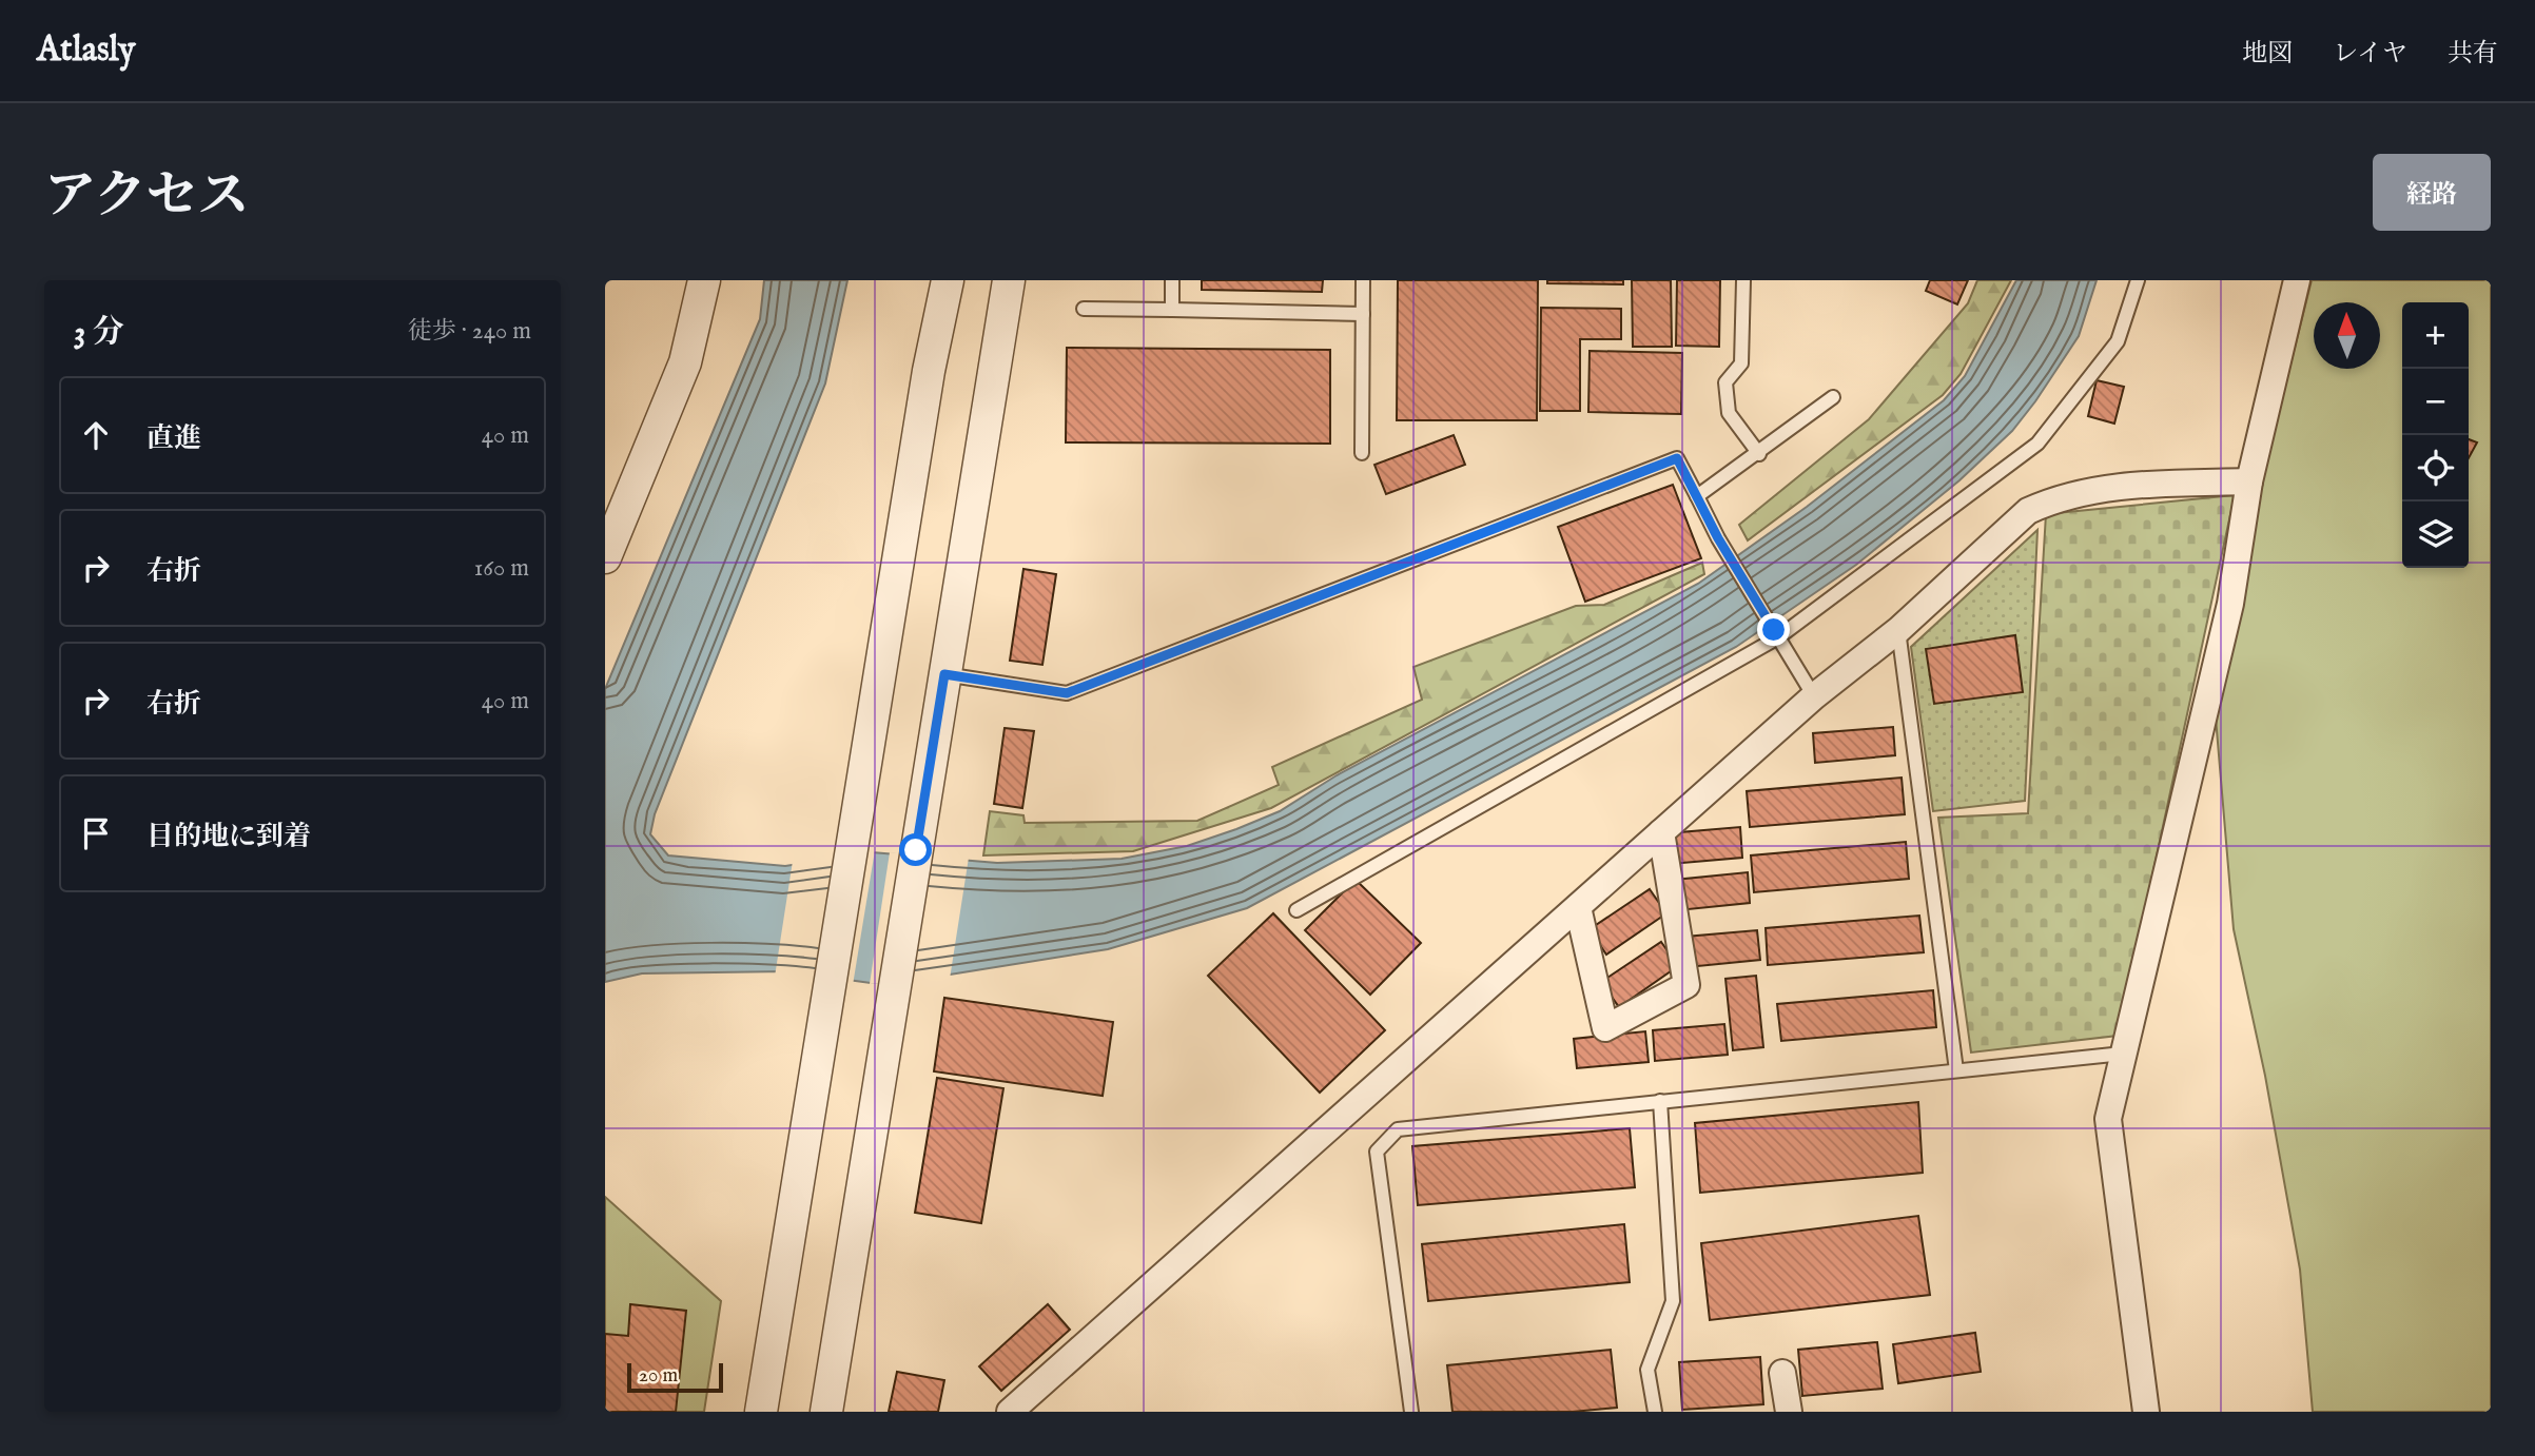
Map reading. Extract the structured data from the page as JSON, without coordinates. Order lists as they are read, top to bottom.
{
  "scale_bar": "20 m",
  "north": "top",
  "page": {
    "header": "Atlasly",
    "nav": ["地図", "レイヤ", "共有"],
    "title": "アクセス",
    "buttons": "経路",
    "heading": ["3 分", "徒歩 · 240 m"],
    "map_buttons": ["+", "−"],
    "list": [
      ["直進", "40 m"],
      ["右折", "160 m"],
      ["右折", "40 m"],
      "目的地に到着"
    ],
    "scale": "20 m"
  }
}
